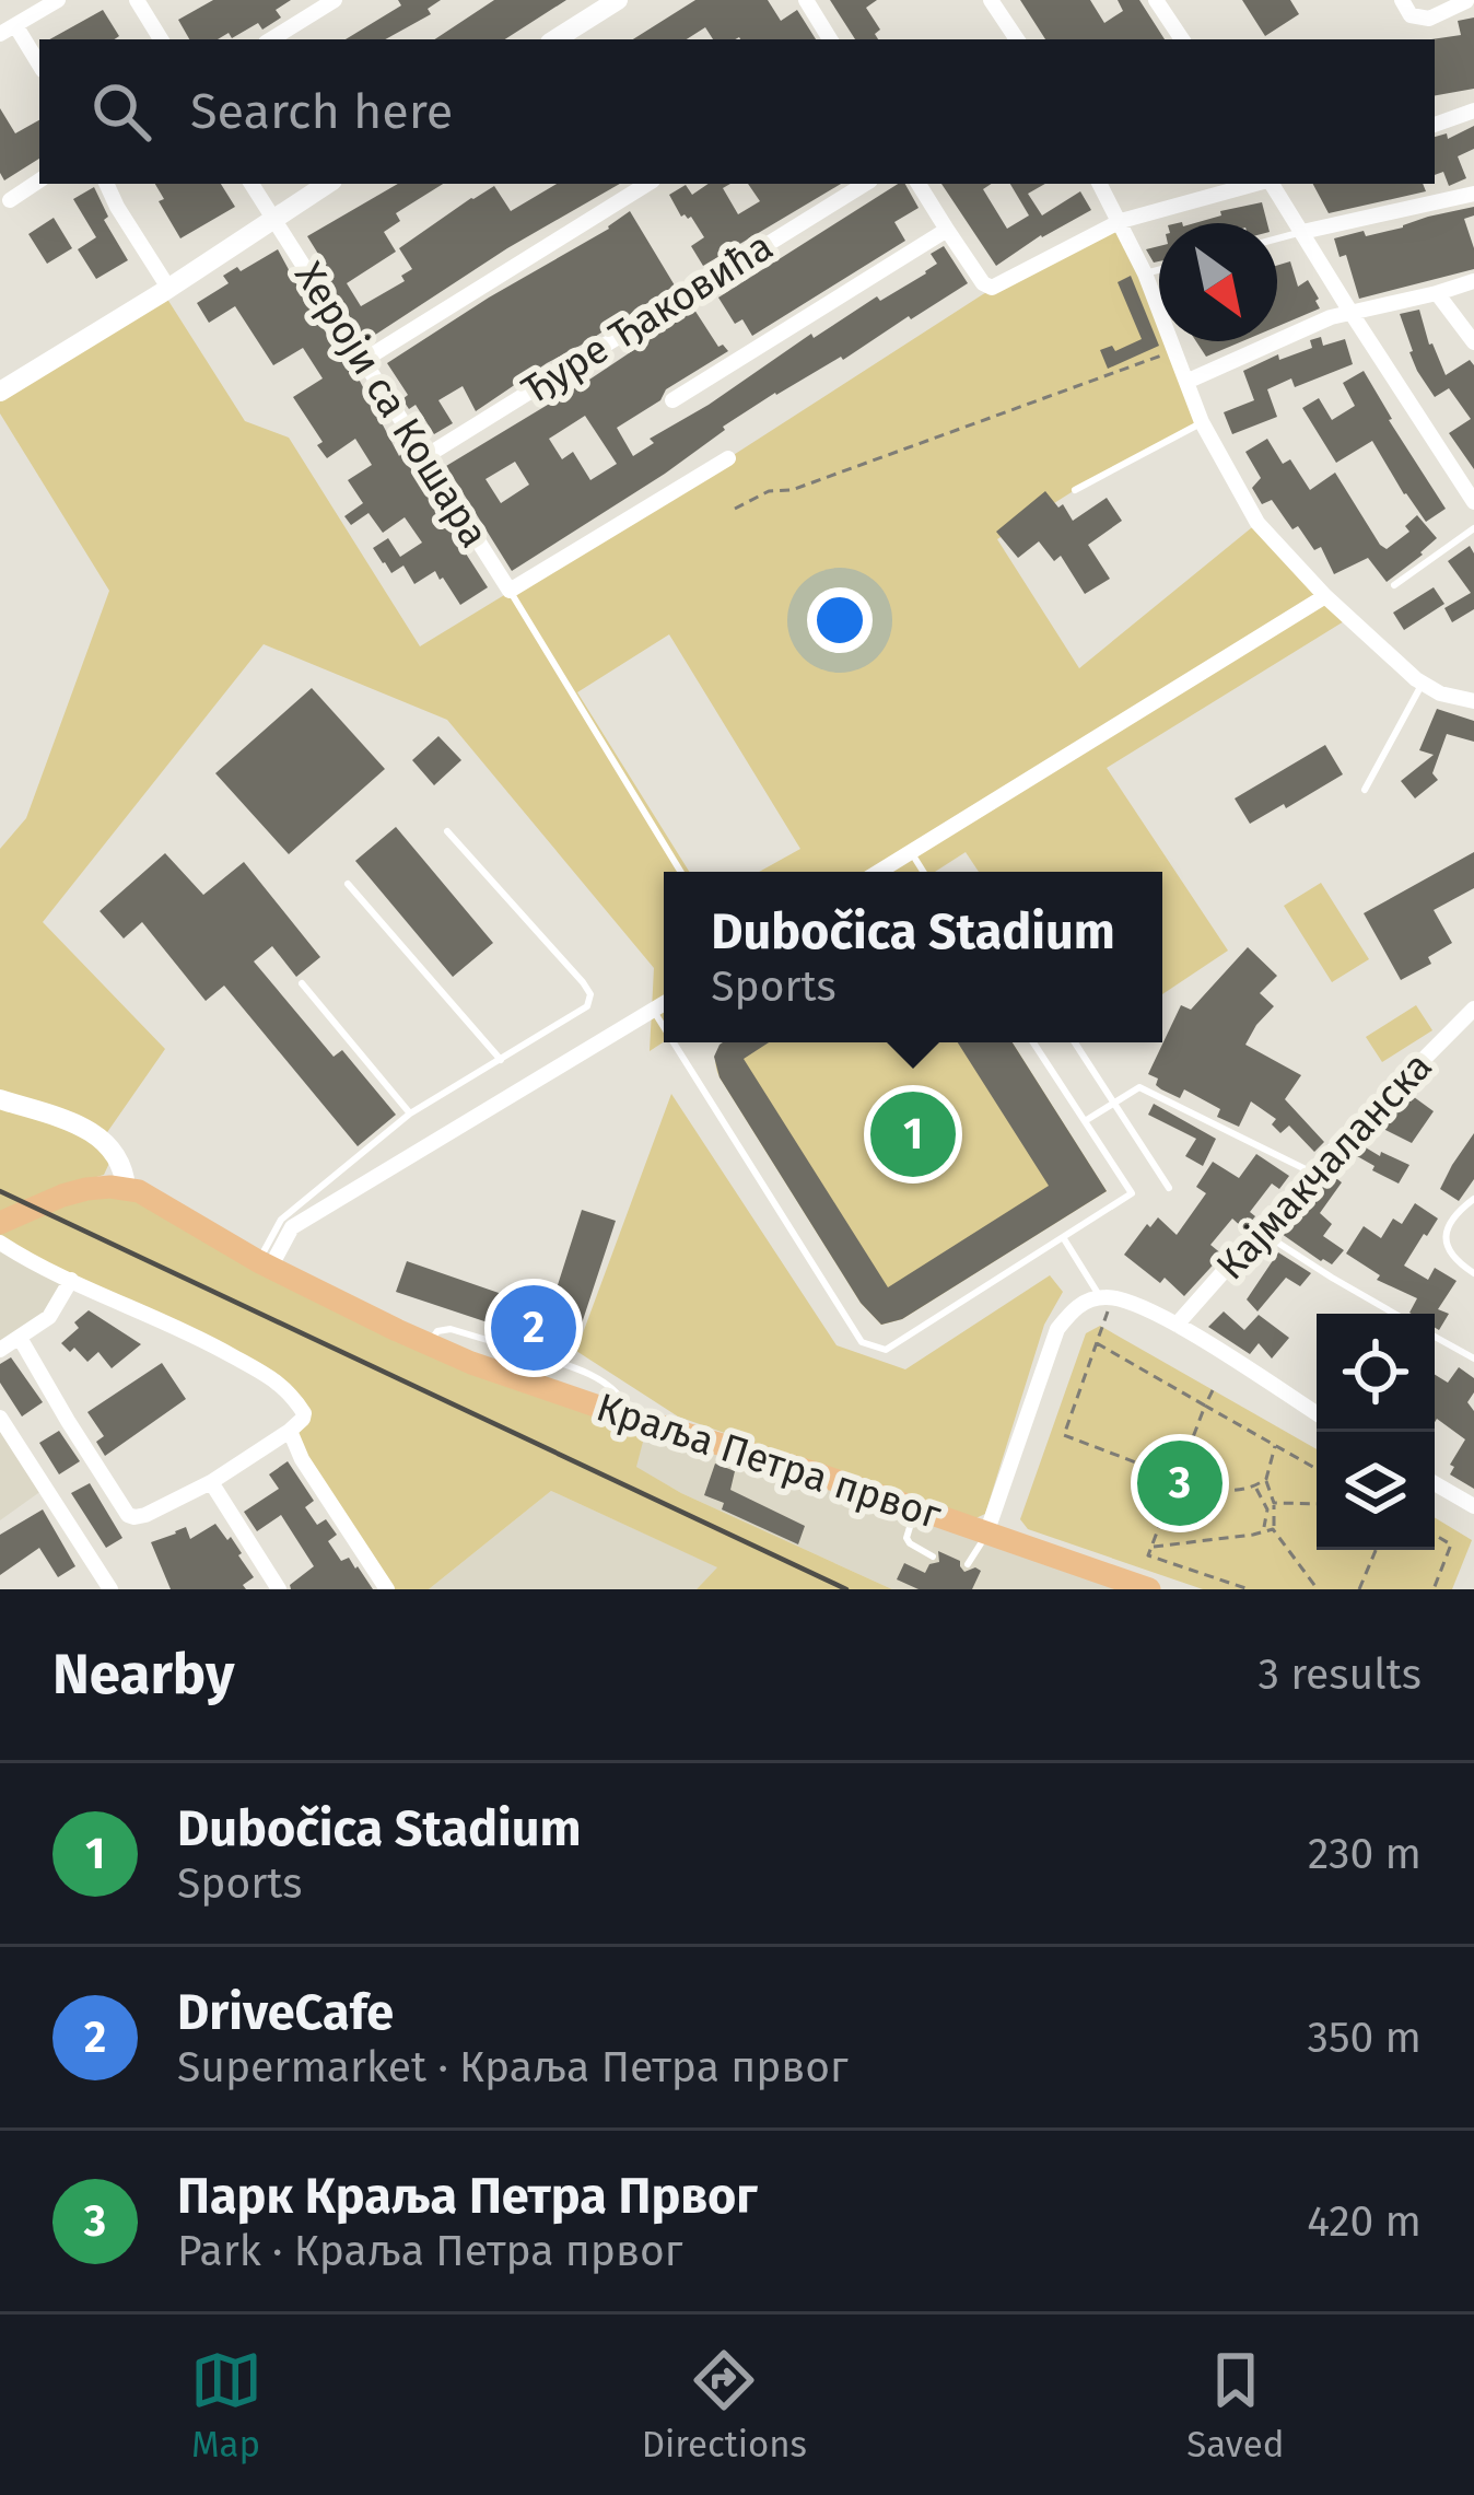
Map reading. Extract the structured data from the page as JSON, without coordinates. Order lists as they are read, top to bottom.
{
  "streets": {
    "main road": ["Краља Петра првог"],
    "street": ["Ђуре Ђаковића", "Хероји са Кошара", "Кајмакчаланска"]
  },
  "crossings": [
    ["Ђуре Ђаковића", "Хероји са Кошара"]
  ],
  "north": "bottom right",
  "page": {
    "search": "Search here",
    "popup": ["Dubočica Stadium", "Sports"],
    "pins": ["1", "2", "3"],
    "heading": ["Nearby", "3 results"],
    "list": [
      {
        "mark": "1",
        "name": "Dubočica Stadium",
        "note": "Sports",
        "value": "230 m"
      },
      {
        "mark": "2",
        "name": "DriveCafe",
        "note": "Supermarket · Краља Петра првог",
        "value": "350 m"
      },
      {
        "mark": "3",
        "name": "Парк Краља Петра Првог",
        "note": "Park · Краља Петра првог",
        "value": "420 m"
      }
    ],
    "nav": ["Map", "Directions", "Saved"]
  }
}
